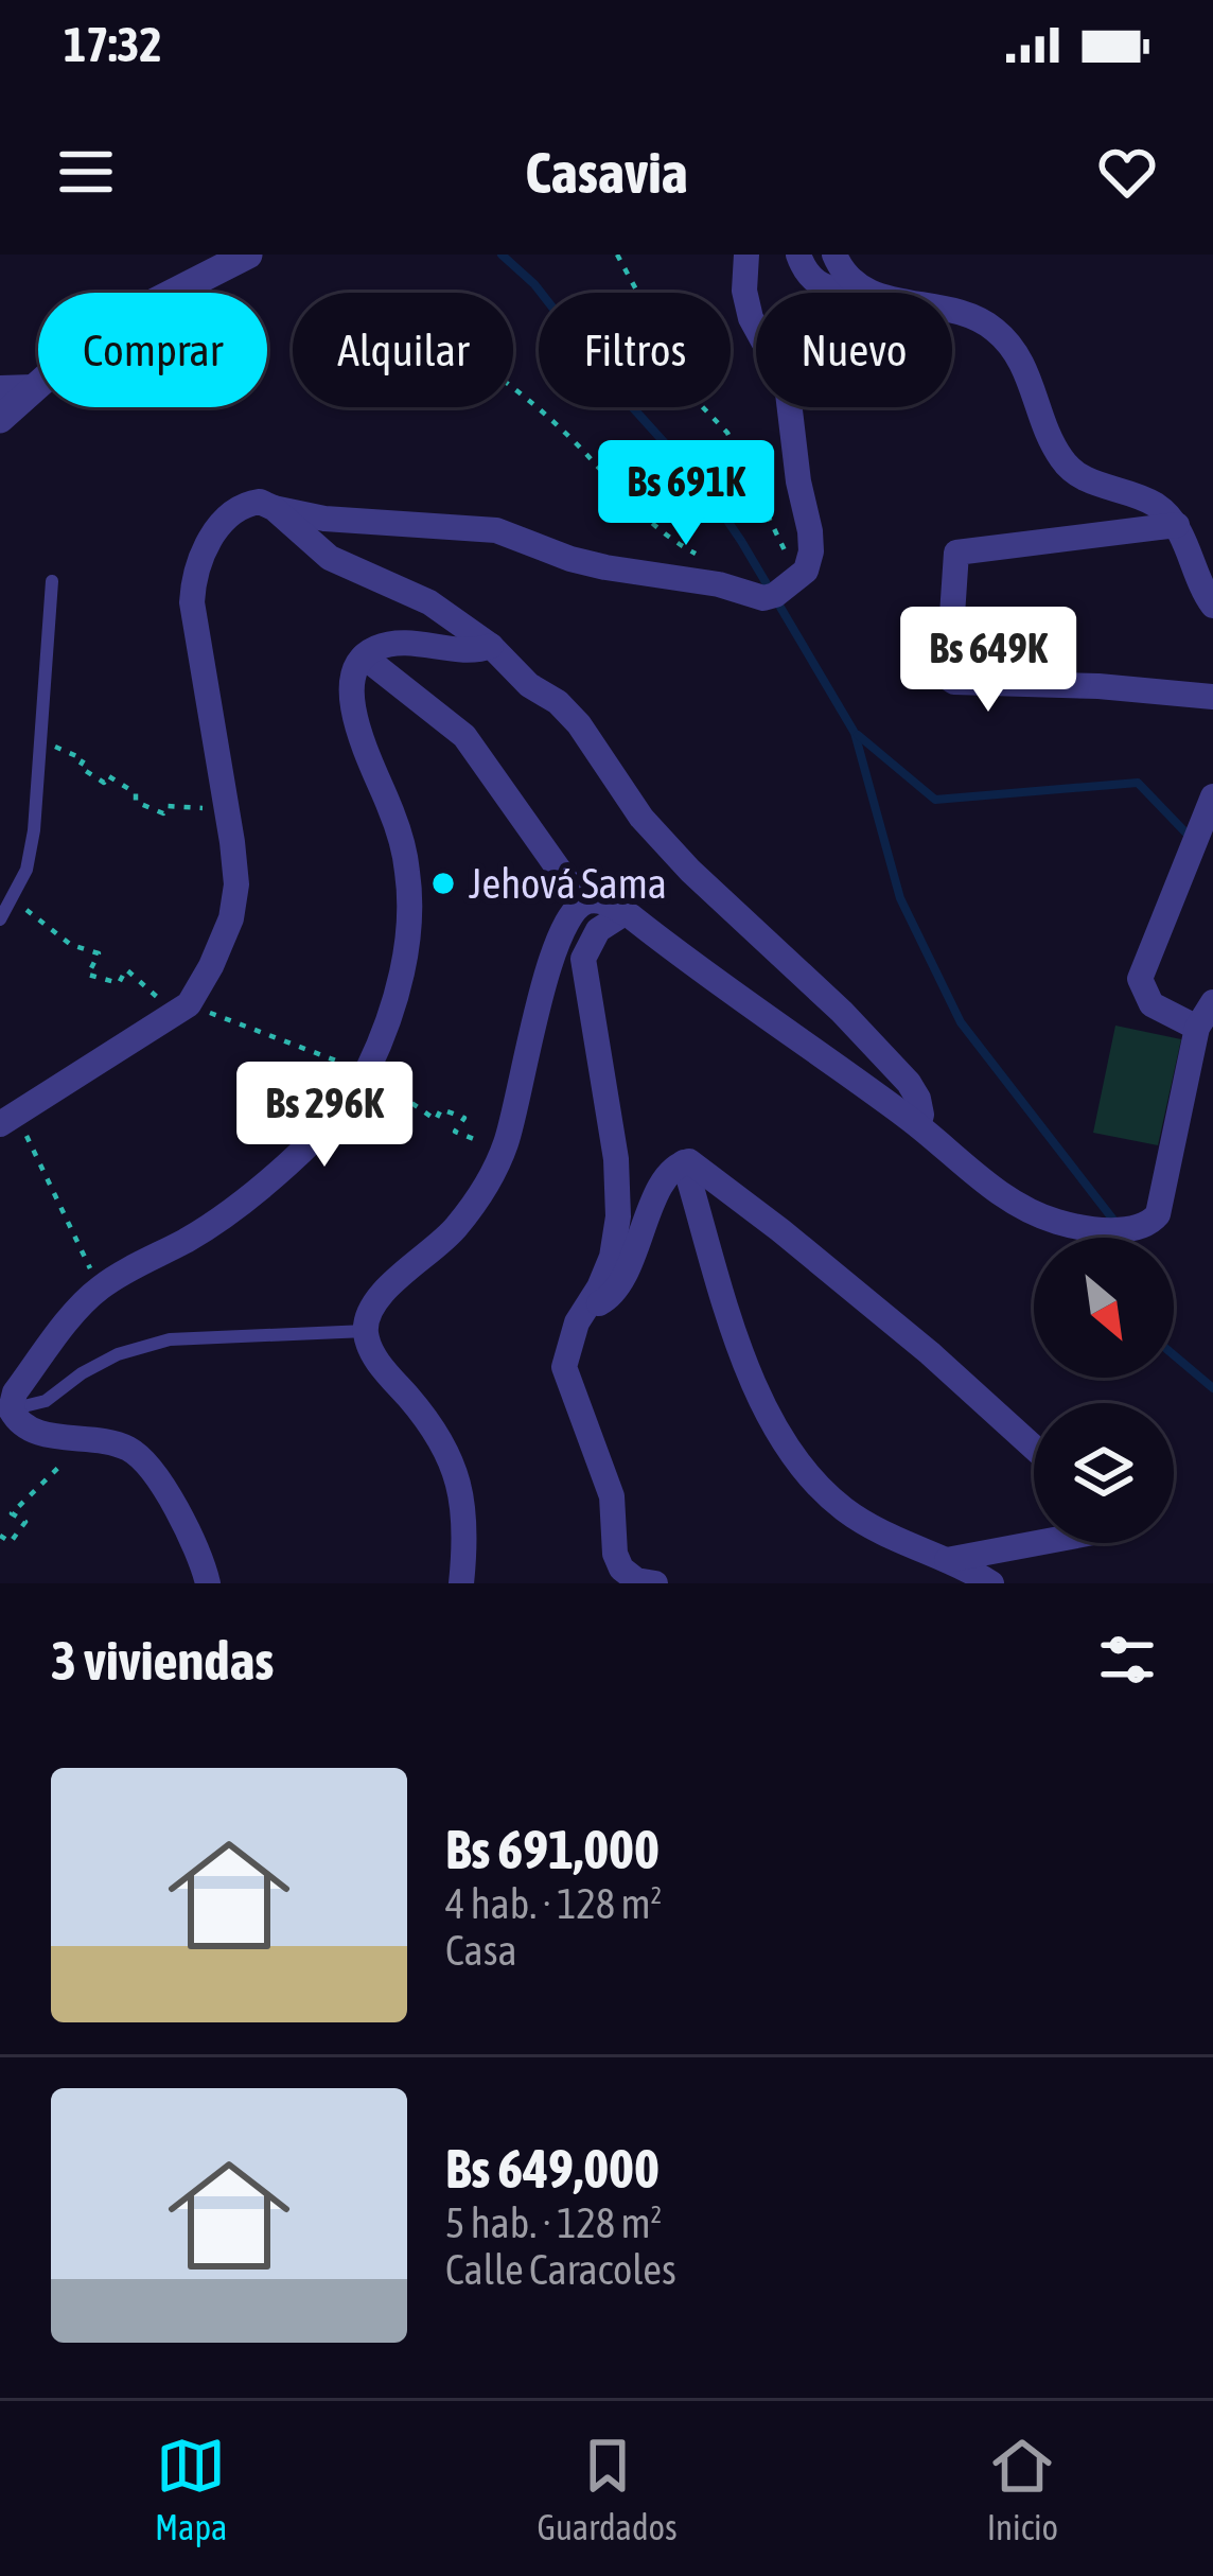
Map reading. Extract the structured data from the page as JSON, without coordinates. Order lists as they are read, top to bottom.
{
  "places": ["Jehová Sama"],
  "north": "bottom right",
  "page": {
    "status": "17:32",
    "header": "Casavia",
    "chip": [
      "Comprar",
      "Alquilar",
      "Filtros",
      "Nuevo"
    ],
    "price": ["Bs 691K", "Bs 649K", "Bs 296K"],
    "heading": "3 viviendas",
    "list": [
      {
        "name": "Bs 691,000",
        "note": "4 hab. · 128 m² · Casa"
      },
      {
        "name": "Bs 649,000",
        "note": "5 hab. · 128 m² · Calle Caracoles"
      }
    ],
    "tabs": ["Mapa", "Guardados", "Inicio"]
  }
}
